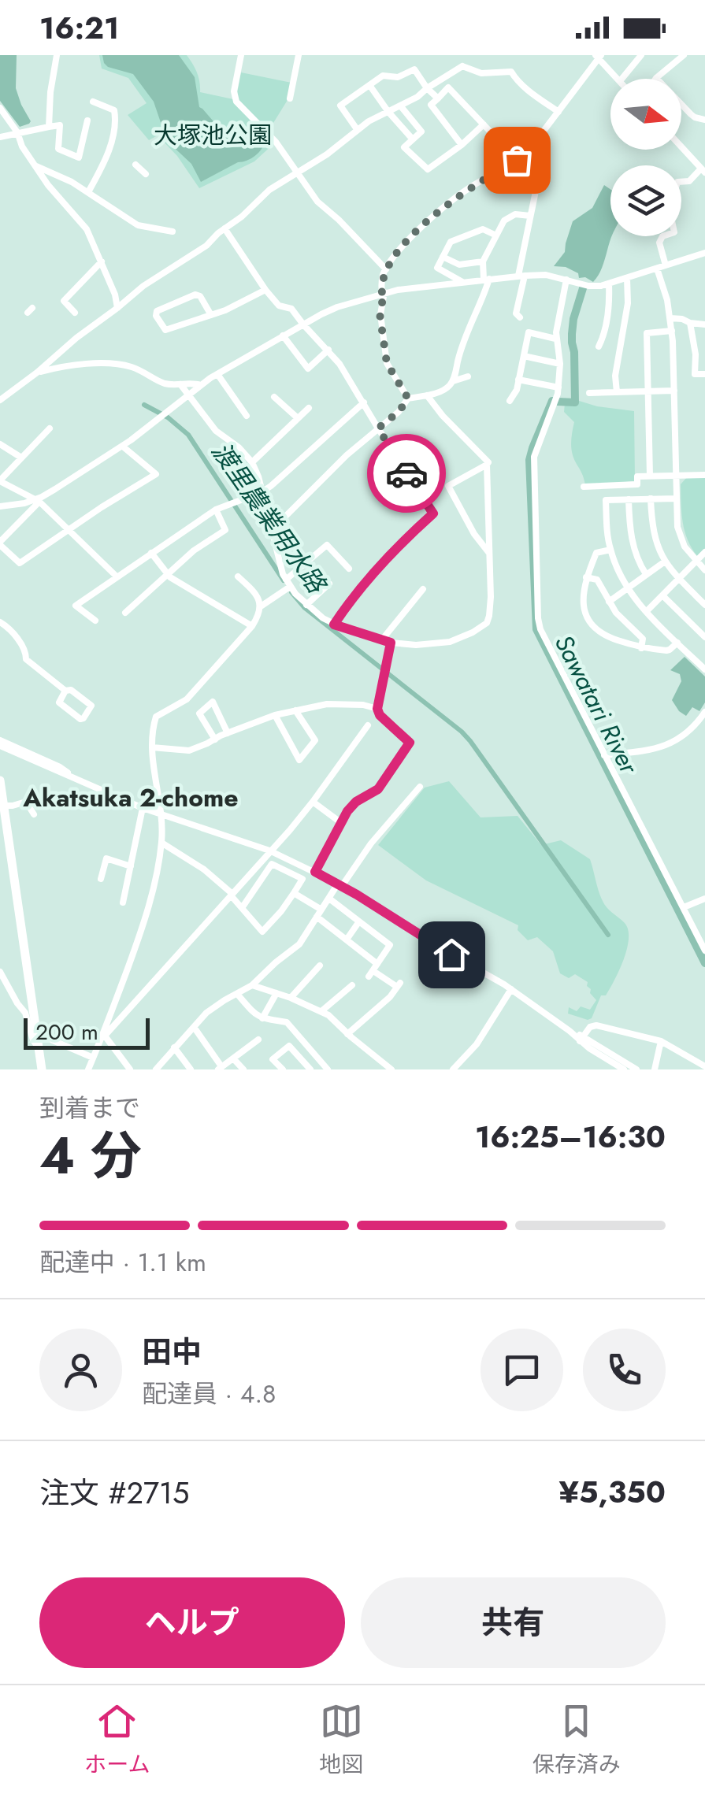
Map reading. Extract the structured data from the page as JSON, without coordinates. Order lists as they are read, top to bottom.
{
  "districts": ["Akatsuka 2-chome"],
  "water": ["渡里農業用水路", "Sawatari River"],
  "parks": ["大塚池公園"],
  "scale_bar": "200 m",
  "north": "right",
  "page": {
    "status": "16:21",
    "scale": "200 m",
    "heading": ["4 分", "到着まで", "16:25–16:30"],
    "panel": [
      "田中",
      "配達員 · 4.8",
      "注文 #2715",
      "¥5,350"
    ],
    "bar": "配達中 · 1.1 km",
    "buttons": ["ヘルプ", "共有"],
    "tabs": ["ホーム", "地図", "保存済み"]
  }
}
